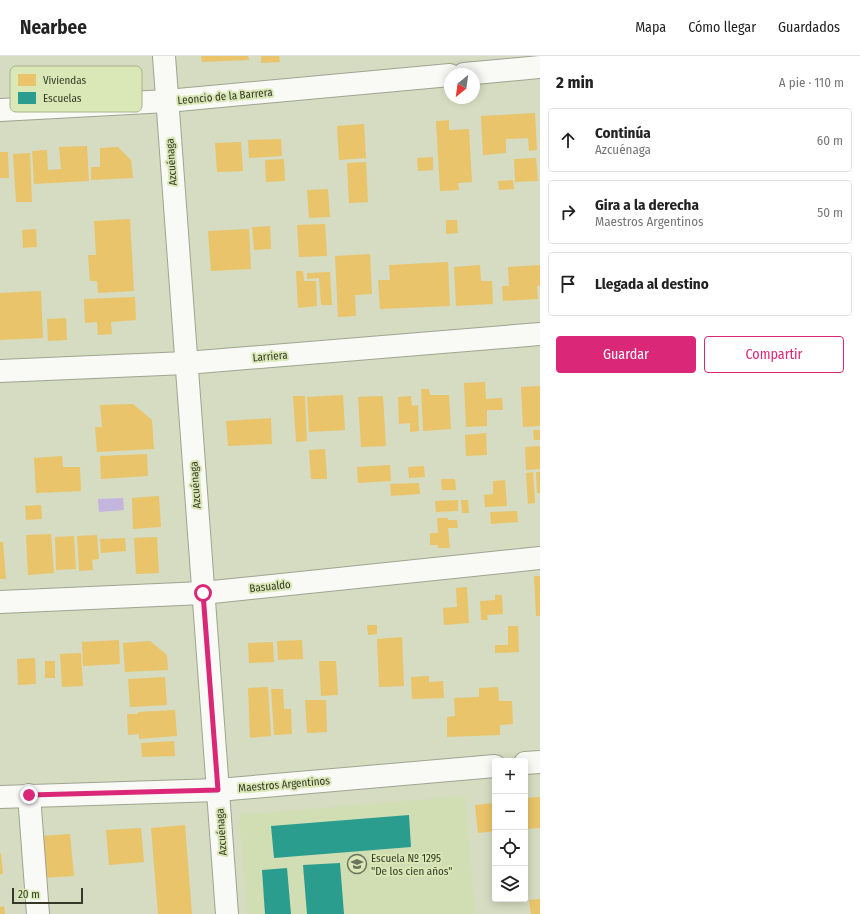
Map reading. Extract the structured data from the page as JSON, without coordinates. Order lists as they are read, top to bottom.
{
  "streets": {
    "street": [
      "Leoncio de la Barrera",
      "Azcuénaga",
      "Larriera",
      "Basualdo",
      "Maestros Argentinos"
    ]
  },
  "crossings": [
    ["Leoncio de la Barrera", "Azcuénaga"],
    ["Azcuénaga", "Larriera"],
    ["Azcuénaga", "Basualdo"],
    ["Azcuénaga", "Maestros Argentinos"]
  ],
  "places": {
    "school or university": ["Escuela Nº 1295 \"De los cien años\""]
  },
  "legend": ["Viviendas", "Escuelas"],
  "scale_bar": "20 m",
  "north": "bottom left",
  "page": {
    "header": "Nearbee",
    "nav": ["Mapa", "Cómo llegar", "Guardados"],
    "heading": ["2 min", "A pie · 110 m"],
    "list": [
      ["Continúa", "Azcuénaga", "60 m"],
      ["Gira a la derecha", "Maestros Argentinos", "50 m"],
      "Llegada al destino"
    ],
    "buttons": ["Guardar", "Compartir"],
    "map_buttons": ["+", "−"],
    "scale": "20 m"
  }
}
